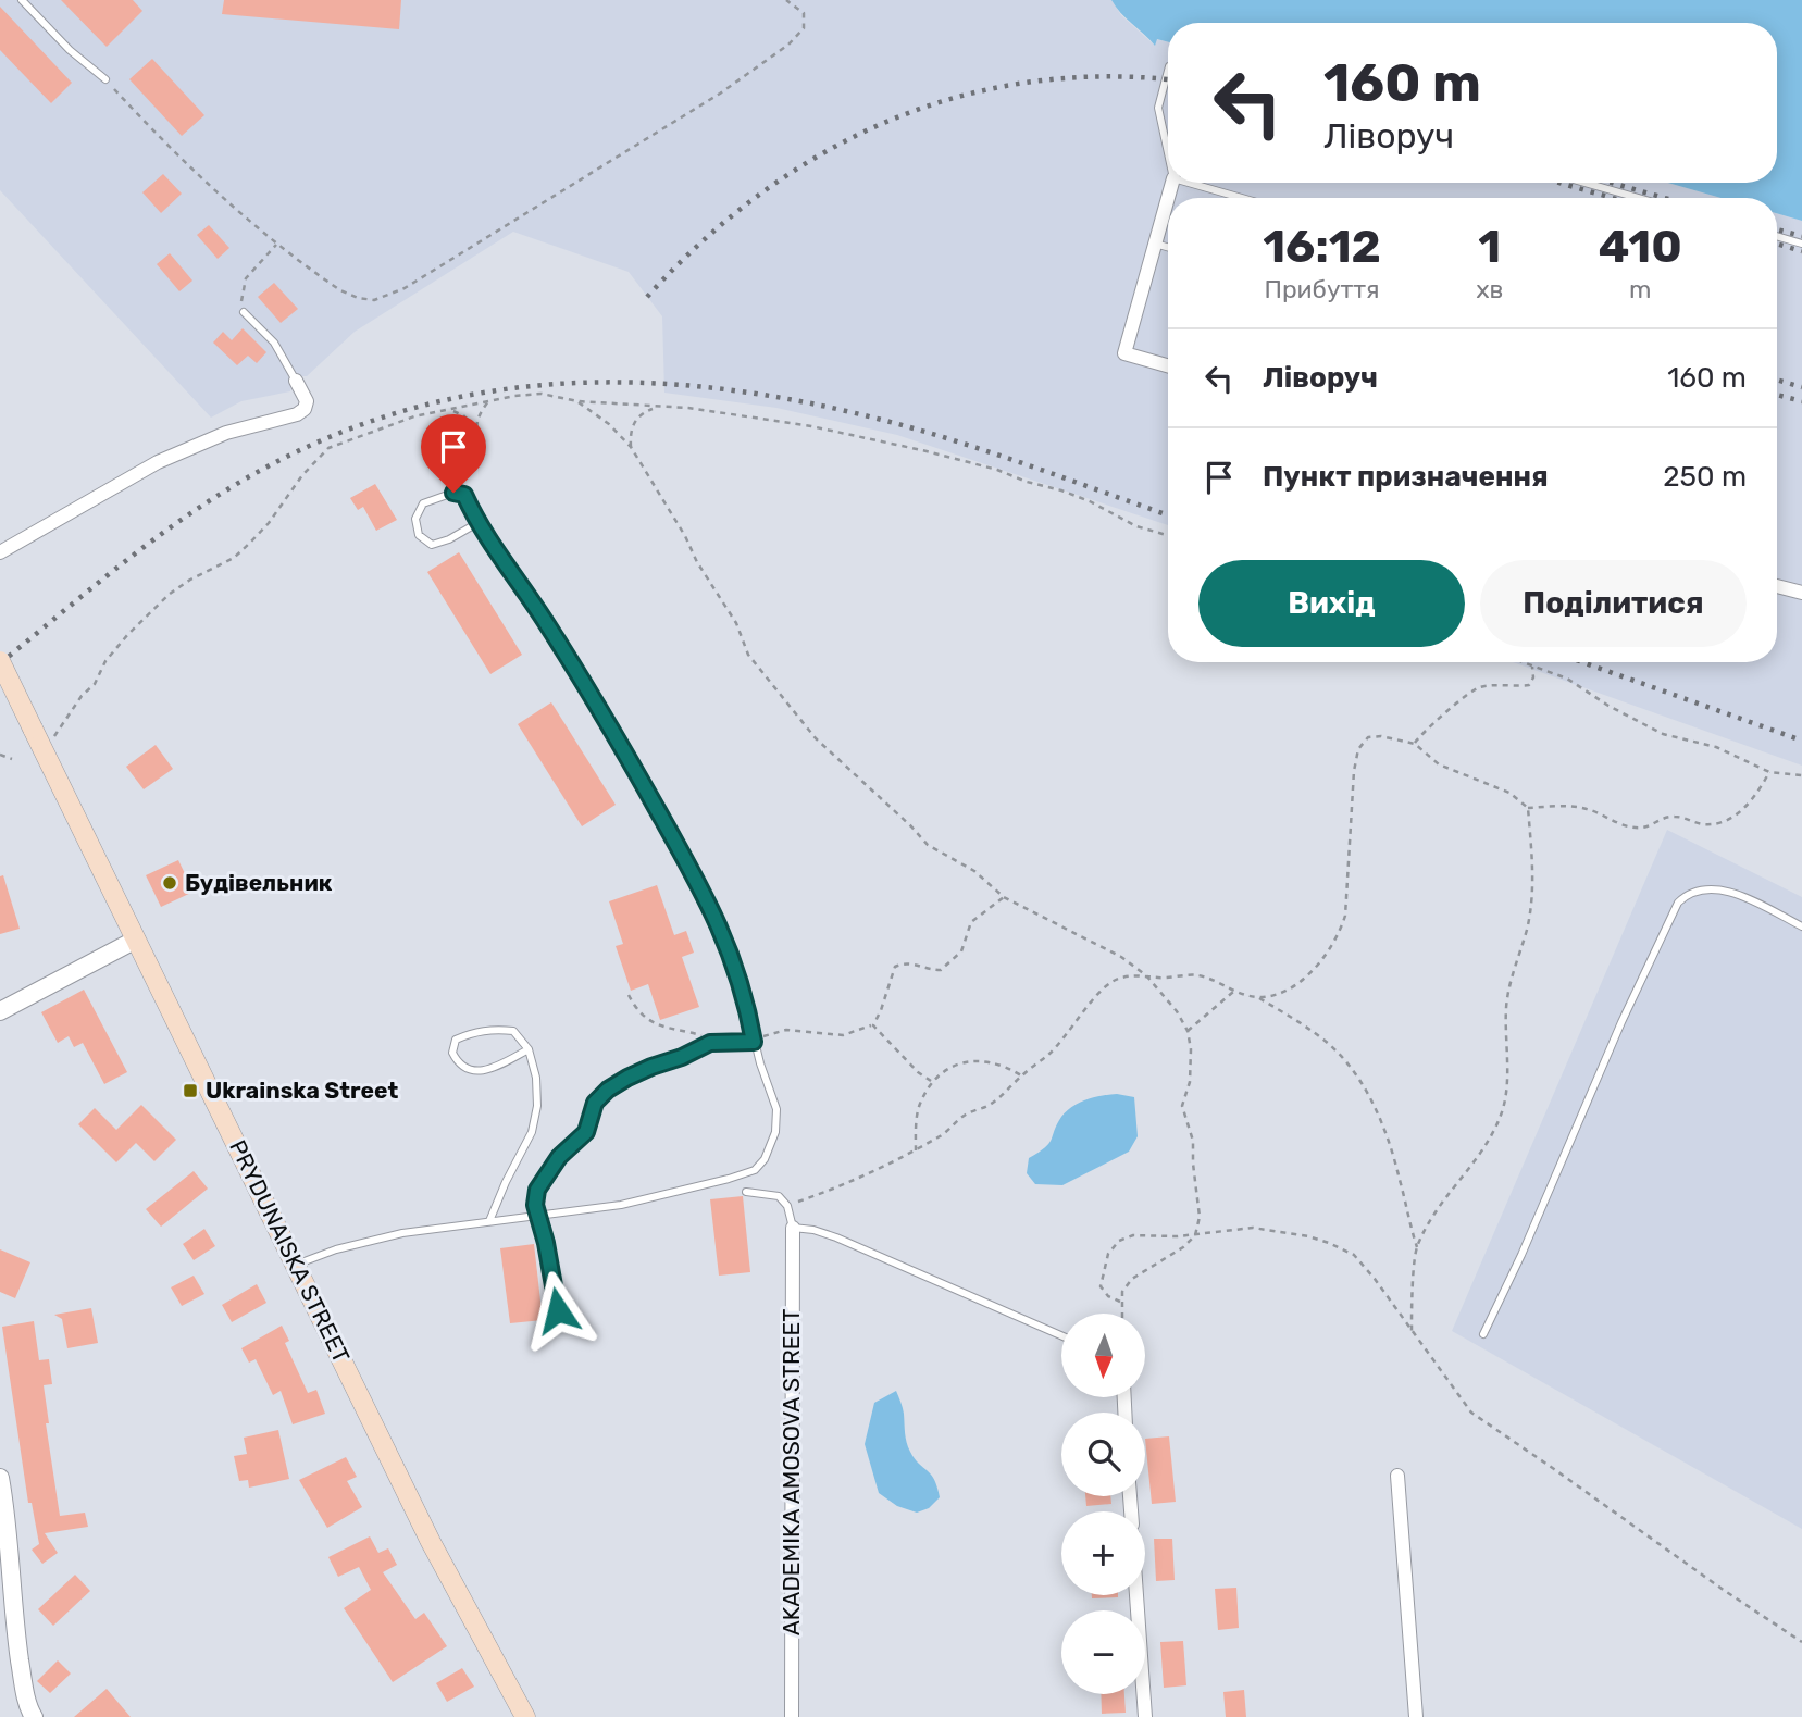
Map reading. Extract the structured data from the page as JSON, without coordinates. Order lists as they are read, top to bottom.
{
  "streets": {
    "main road": ["PRYDUNAISKA STREET"],
    "street": ["AKADEMIKA AMOSOVA STREET"]
  },
  "places": {
    "other": ["Будівельник"],
    "transit": ["Ukrainska Street"]
  },
  "north": "bottom",
  "page": {
    "turn": ["160 m", "Ліворуч"],
    "eta": [
      "16:12",
      "Прибуття",
      "1",
      "хв",
      "410",
      "m"
    ],
    "list": [
      {
        "name": "Ліворуч",
        "value": "160 m"
      },
      {
        "name": "Пункт призначення",
        "value": "250 m"
      }
    ],
    "buttons": ["Вихід", "Поділитися"],
    "map_buttons": ["+", "−"]
  }
}
